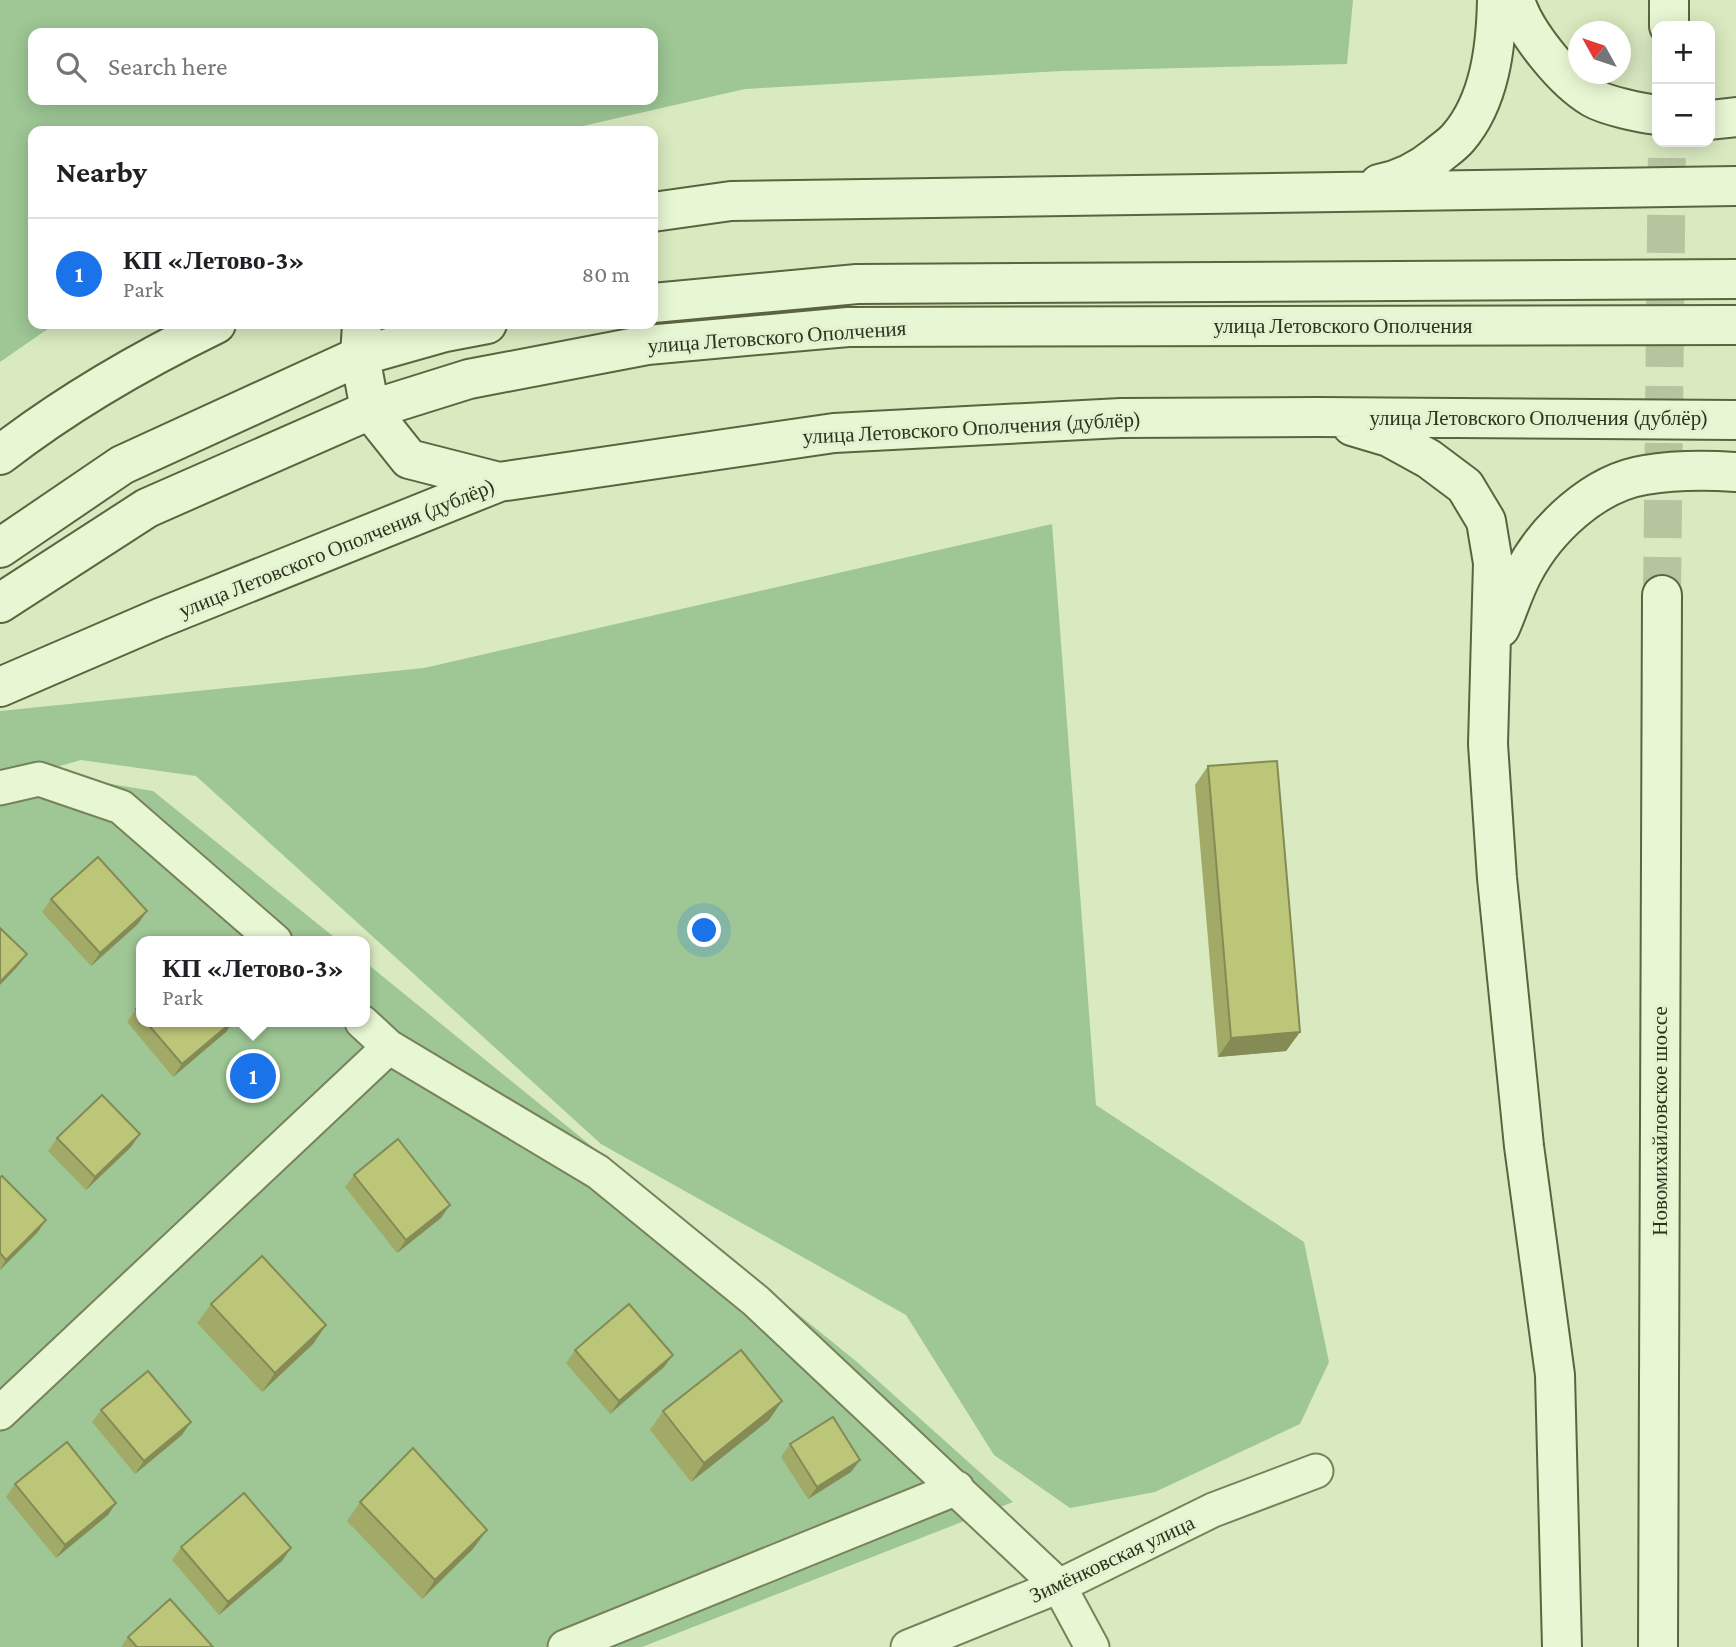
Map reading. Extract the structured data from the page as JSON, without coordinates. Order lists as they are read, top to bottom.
{
  "streets": {
    "street": [
      "улица Летовского Ополчения",
      "улица Летовского Ополчения (дублёр)",
      "Новомихайловское шоссе",
      "Зимёнковская улица"
    ]
  },
  "north": "top left",
  "page": {
    "map_buttons": ["+", "−"],
    "search": "Search here",
    "heading": "Nearby",
    "list": [
      {
        "mark": "1",
        "name": "КП «Летово-3»",
        "note": "Park",
        "value": "80 m"
      }
    ],
    "popup": ["КП «Летово-3»", "Park"],
    "pins": "1"
  }
}
